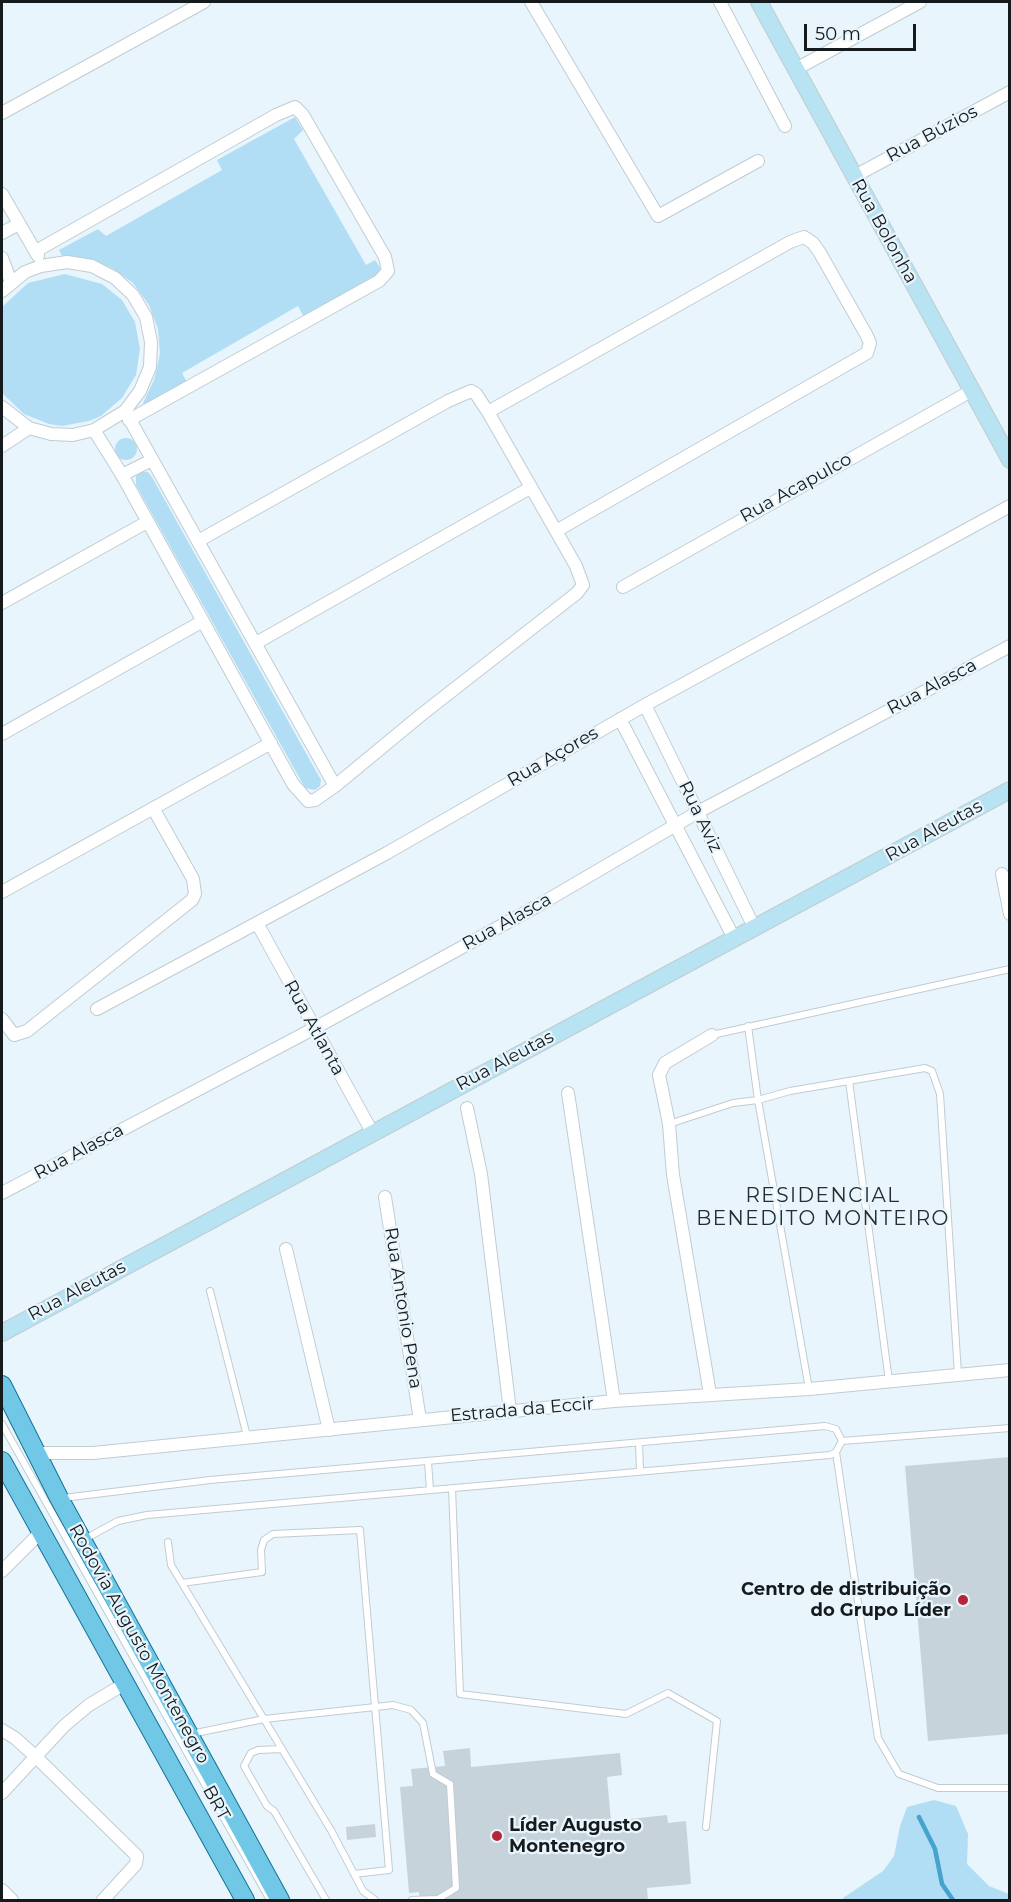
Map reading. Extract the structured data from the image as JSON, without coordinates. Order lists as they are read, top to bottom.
{
  "streets": {
    "main road": ["Rodovia Augusto Montenegro"],
    "street": [
      "Rua Búzios",
      "Rua Bolonha",
      "Rua Acapulco",
      "Rua Alasca",
      "Rua Açores",
      "Rua Aviz",
      "Rua Aleutas",
      "Rua Atlanta",
      "Rua Antonio Pena",
      "Estrada da Eccir"
    ],
    "lane": ["BRT"]
  },
  "crossings": [
    ["Rua Búzios", "Rua Bolonha"],
    ["Rua Bolonha", "Rua Acapulco"],
    ["Rua Alasca", "Rua Aviz"],
    ["Rua Alasca", "Rua Atlanta"],
    ["Rua Açores", "Rua Aviz"],
    ["Rua Açores", "Rua Atlanta"],
    ["Rua Aviz", "Rua Aleutas"],
    ["Rua Aleutas", "Rua Atlanta"],
    ["Rua Antonio Pena", "Estrada da Eccir"],
    ["Estrada da Eccir", "Rodovia Augusto Montenegro"]
  ],
  "districts": ["RESIDENCIAL BENEDITO MONTEIRO"],
  "places": ["Centro de distribuição do Grupo Líder", "Líder Augusto Montenegro"],
  "scale_bar": "50 m"
}
